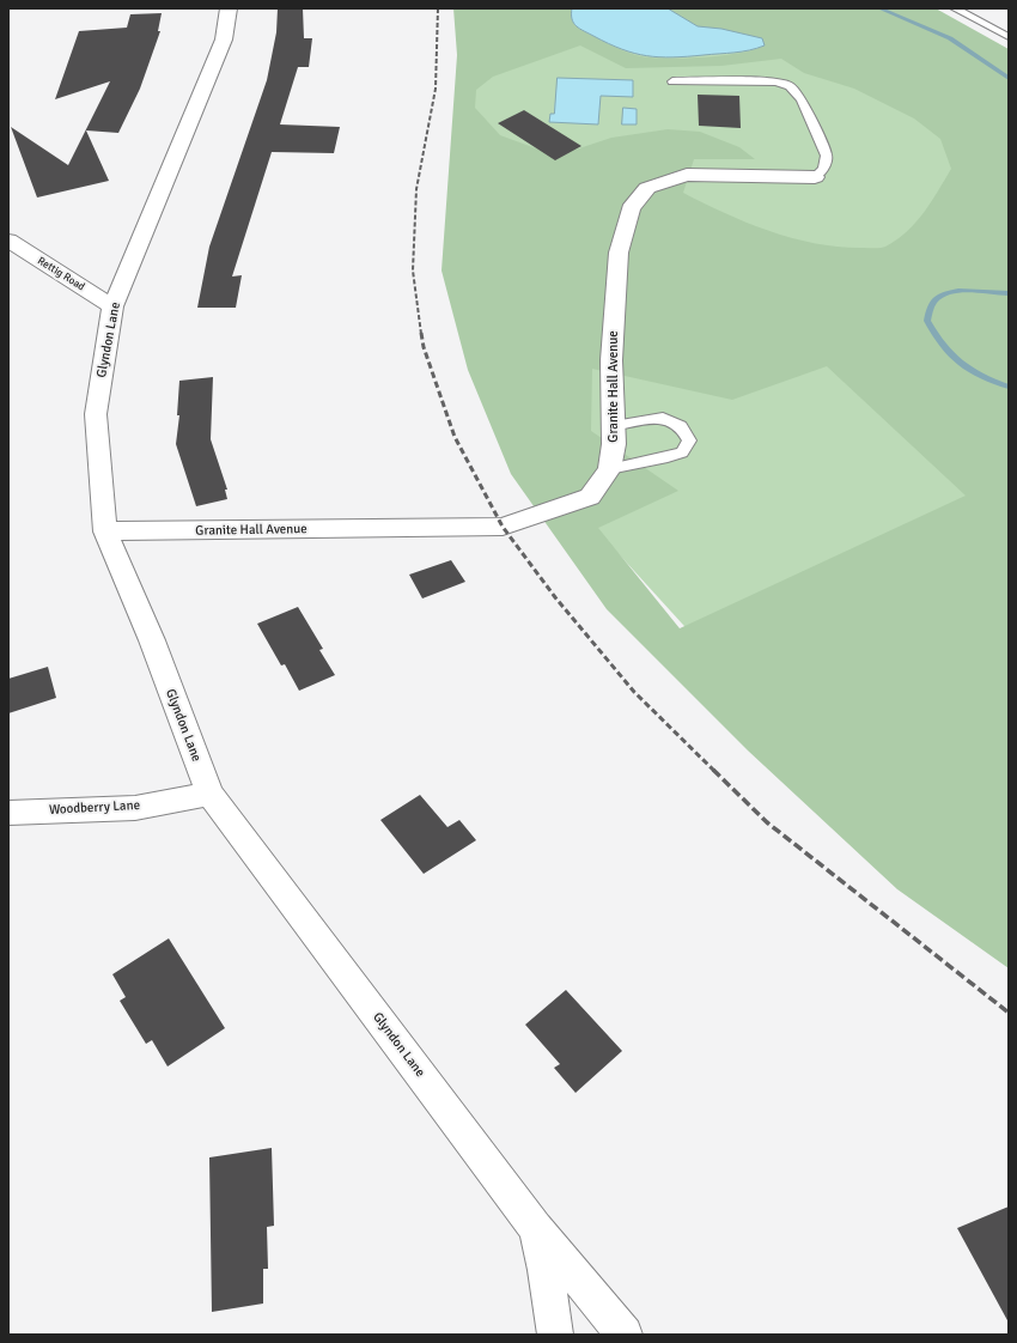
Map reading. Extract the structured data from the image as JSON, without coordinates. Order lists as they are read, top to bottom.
{
  "streets": {
    "street": [
      "Rettig Road",
      "Glyndon Lane",
      "Granite Hall Avenue",
      "Woodberry Lane"
    ]
  },
  "crossings": [
    ["Rettig Road", "Glyndon Lane"],
    ["Glyndon Lane", "Granite Hall Avenue"],
    ["Glyndon Lane", "Woodberry Lane"]
  ]
}
